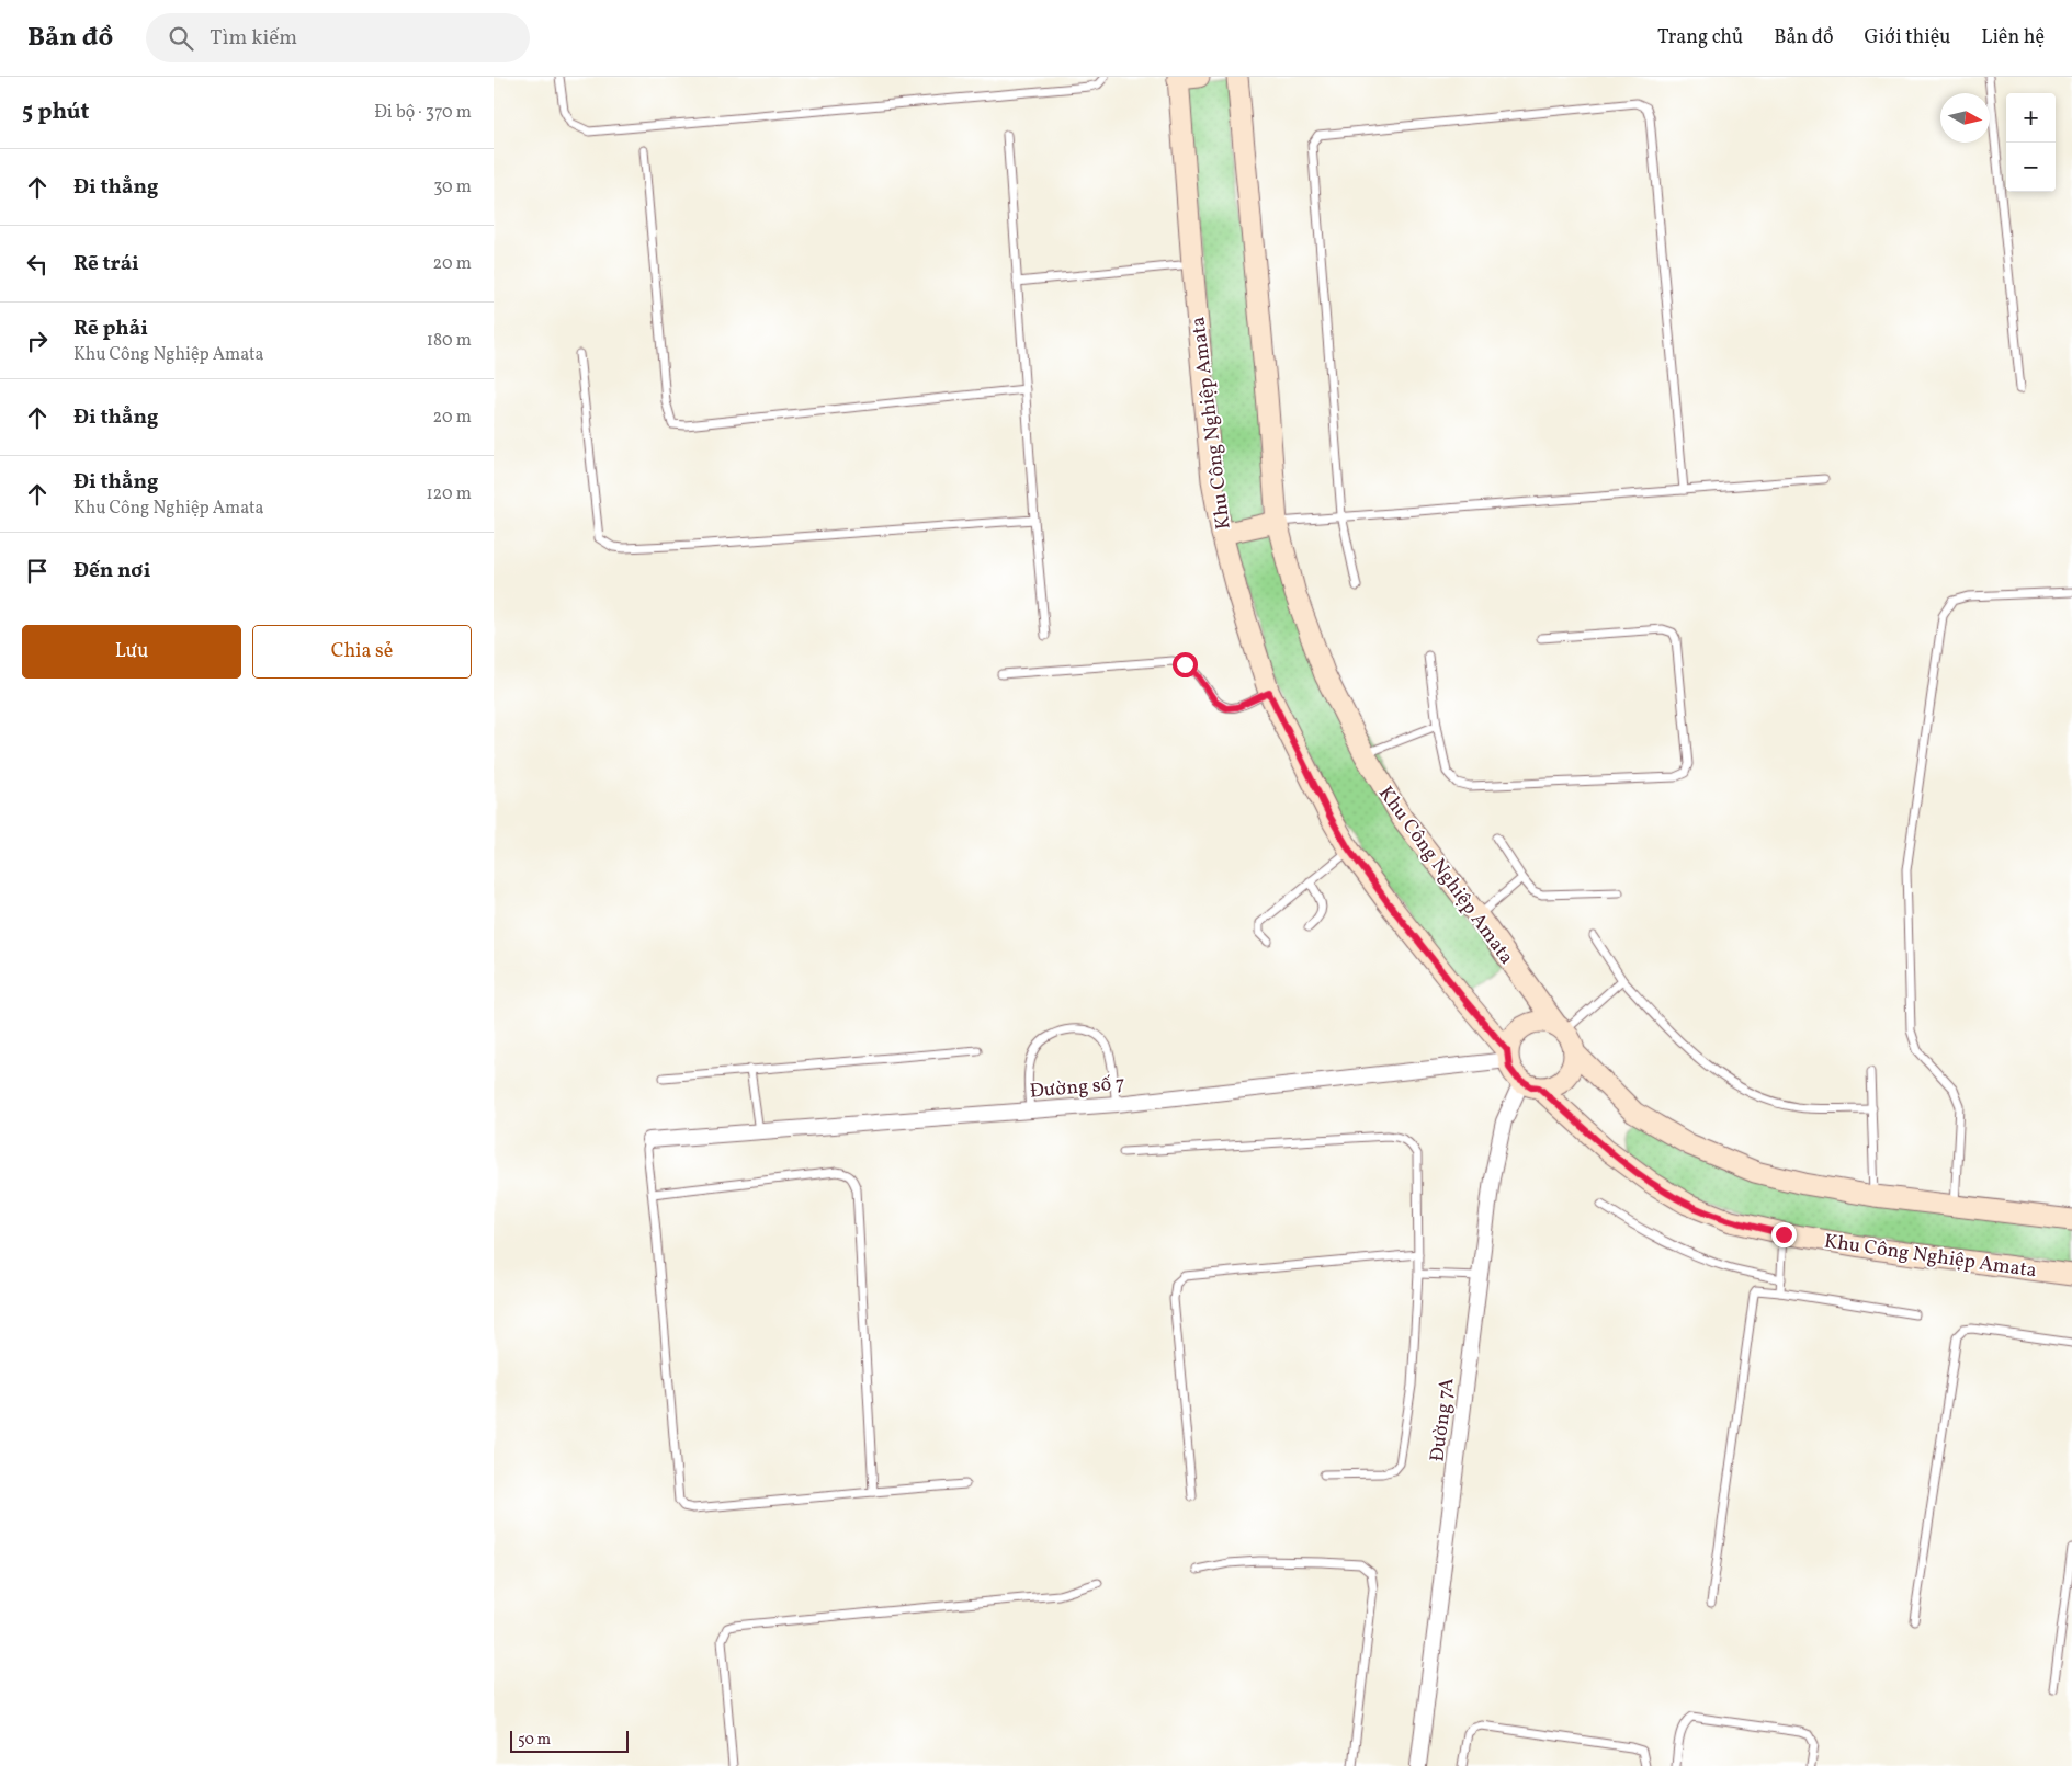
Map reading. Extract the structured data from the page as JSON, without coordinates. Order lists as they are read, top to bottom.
{
  "streets": {
    "street": ["Khu Công Nghiệp Amata", "Đường số 7", "Đường 7A"]
  },
  "crossings": [
    ["Khu Công Nghiệp Amata", "Đường số 7"],
    ["Khu Công Nghiệp Amata", "Đường 7A"],
    ["Đường số 7", "Đường 7A"]
  ],
  "scale_bar": "50 m",
  "north": "right",
  "page": {
    "header": "Bản đồ",
    "search": "Tìm kiếm",
    "nav": [
      "Trang chủ",
      "Bản đồ",
      "Giới thiệu",
      "Liên hệ"
    ],
    "heading": ["5 phút", "Đi bộ · 370 m"],
    "map_buttons": ["+", "−"],
    "list": [
      ["Đi thẳng", "30 m"],
      ["Rẽ trái", "20 m"],
      ["Rẽ phải", "Khu Công Nghiệp Amata", "180 m"],
      ["Đi thẳng", "20 m"],
      ["Đi thẳng", "Khu Công Nghiệp Amata", "120 m"],
      "Đến nơi"
    ],
    "buttons": ["Lưu", "Chia sẻ"],
    "scale": "50 m"
  }
}
